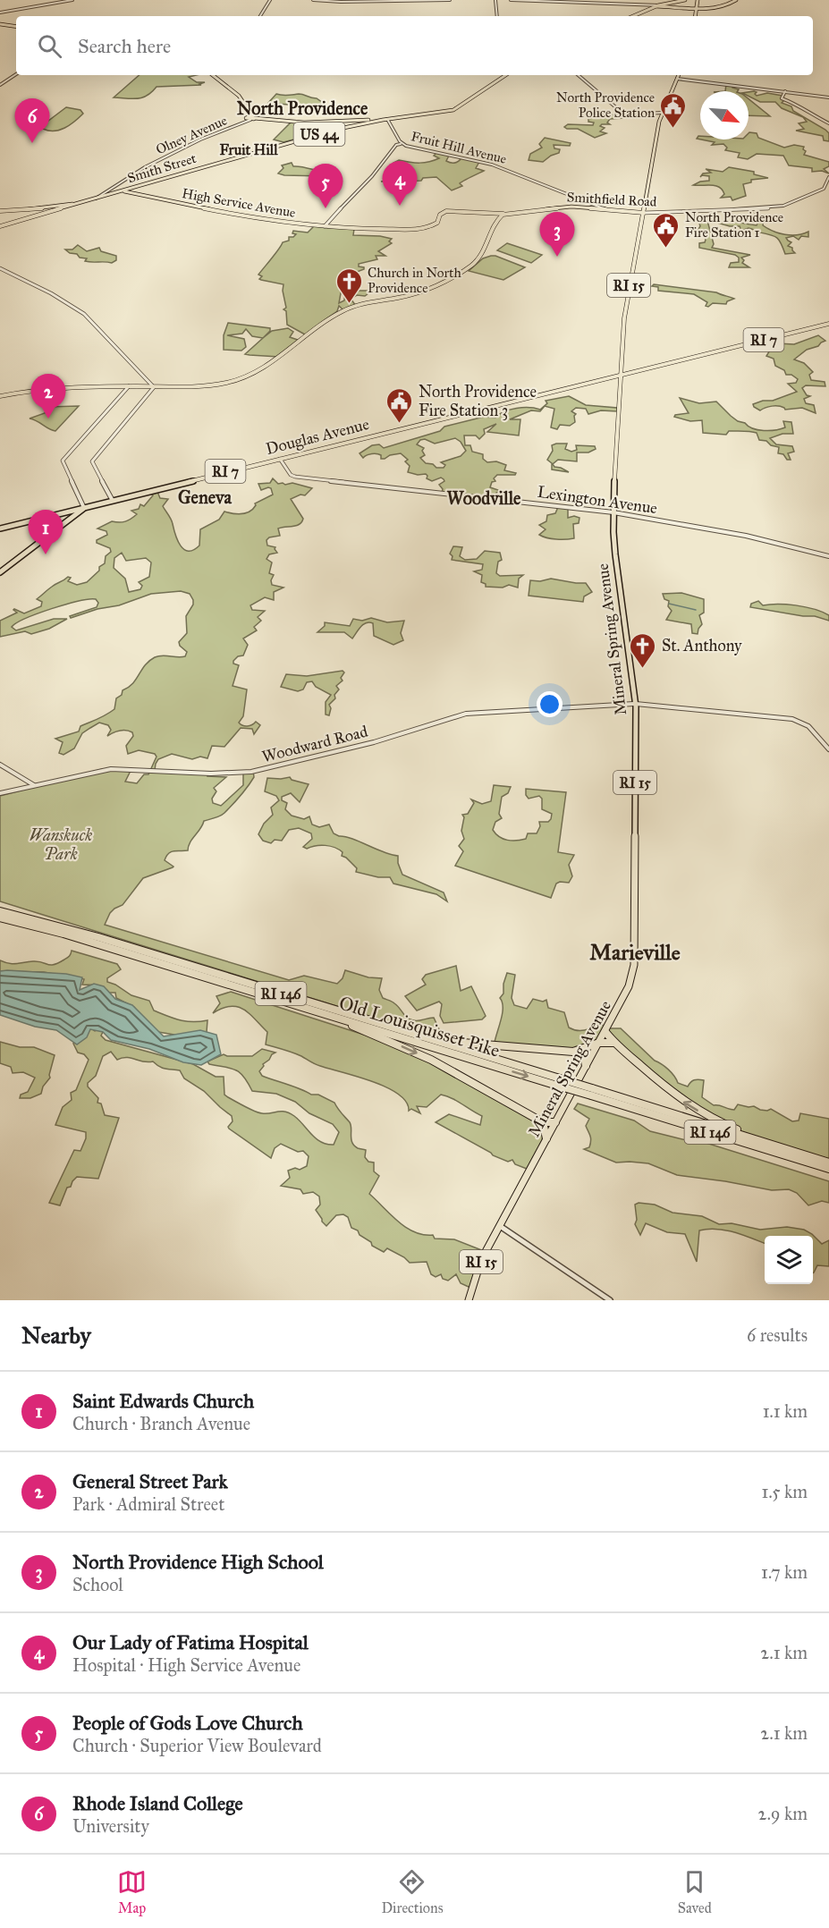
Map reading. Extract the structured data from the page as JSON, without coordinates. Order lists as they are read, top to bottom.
{
  "streets": {
    "highway": ["RI 146", "Old Louisquisset Pike"],
    "main road": [
      "US 44",
      "Smith Street",
      "Smithfield Road",
      "High Service Avenue",
      "RI 15",
      "RI 7",
      "Douglas Avenue",
      "Mineral Spring Avenue"
    ],
    "street": [
      "Olney Avenue",
      "Fruit Hill Avenue",
      "Lexington Avenue",
      "Woodward Road"
    ]
  },
  "crossings": [
    ["Olney Avenue", "Smith Street"],
    ["Fruit Hill Avenue", "Smith Street"],
    ["Fruit Hill Avenue", "Smithfield Road"],
    ["Smith Street", "High Service Avenue"],
    ["Smithfield Road", "High Service Avenue"],
    ["Smithfield Road", "Mineral Spring Avenue"],
    ["Douglas Avenue", "Lexington Avenue"],
    ["Douglas Avenue", "Mineral Spring Avenue"],
    ["Lexington Avenue", "Mineral Spring Avenue"],
    ["Mineral Spring Avenue", "Woodward Road"]
  ],
  "districts": [
    "North Providence",
    "Fruit Hill",
    "Geneva",
    "Woodville",
    "Marieville"
  ],
  "parks": ["Wanskuck Park"],
  "places": {
    "public building": ["North Providence Police Station", "North Providence Fire Station 1", "North Providence Fire Station 3"],
    "church": ["Church in North Providence", "St. Anthony"]
  },
  "north": "bottom right",
  "page": {
    "search": "Search here",
    "pins": [
      "6",
      "4",
      "5",
      "3",
      "2",
      "1"
    ],
    "heading": ["Nearby", "6 results"],
    "list": [
      {
        "mark": "1",
        "name": "Saint Edwards Church",
        "note": "Church · Branch Avenue",
        "value": "1.1 km"
      },
      {
        "mark": "2",
        "name": "General Street Park",
        "note": "Park · Admiral Street",
        "value": "1.5 km"
      },
      {
        "mark": "3",
        "name": "North Providence High School",
        "note": "School",
        "value": "1.7 km"
      },
      {
        "mark": "4",
        "name": "Our Lady of Fatima Hospital",
        "note": "Hospital · High Service Avenue",
        "value": "2.1 km"
      },
      {
        "mark": "5",
        "name": "People of Gods Love Church",
        "note": "Church · Superior View Boulevard",
        "value": "2.1 km"
      },
      {
        "mark": "6",
        "name": "Rhode Island College",
        "note": "University",
        "value": "2.9 km"
      }
    ],
    "nav": ["Map", "Directions", "Saved"]
  }
}
